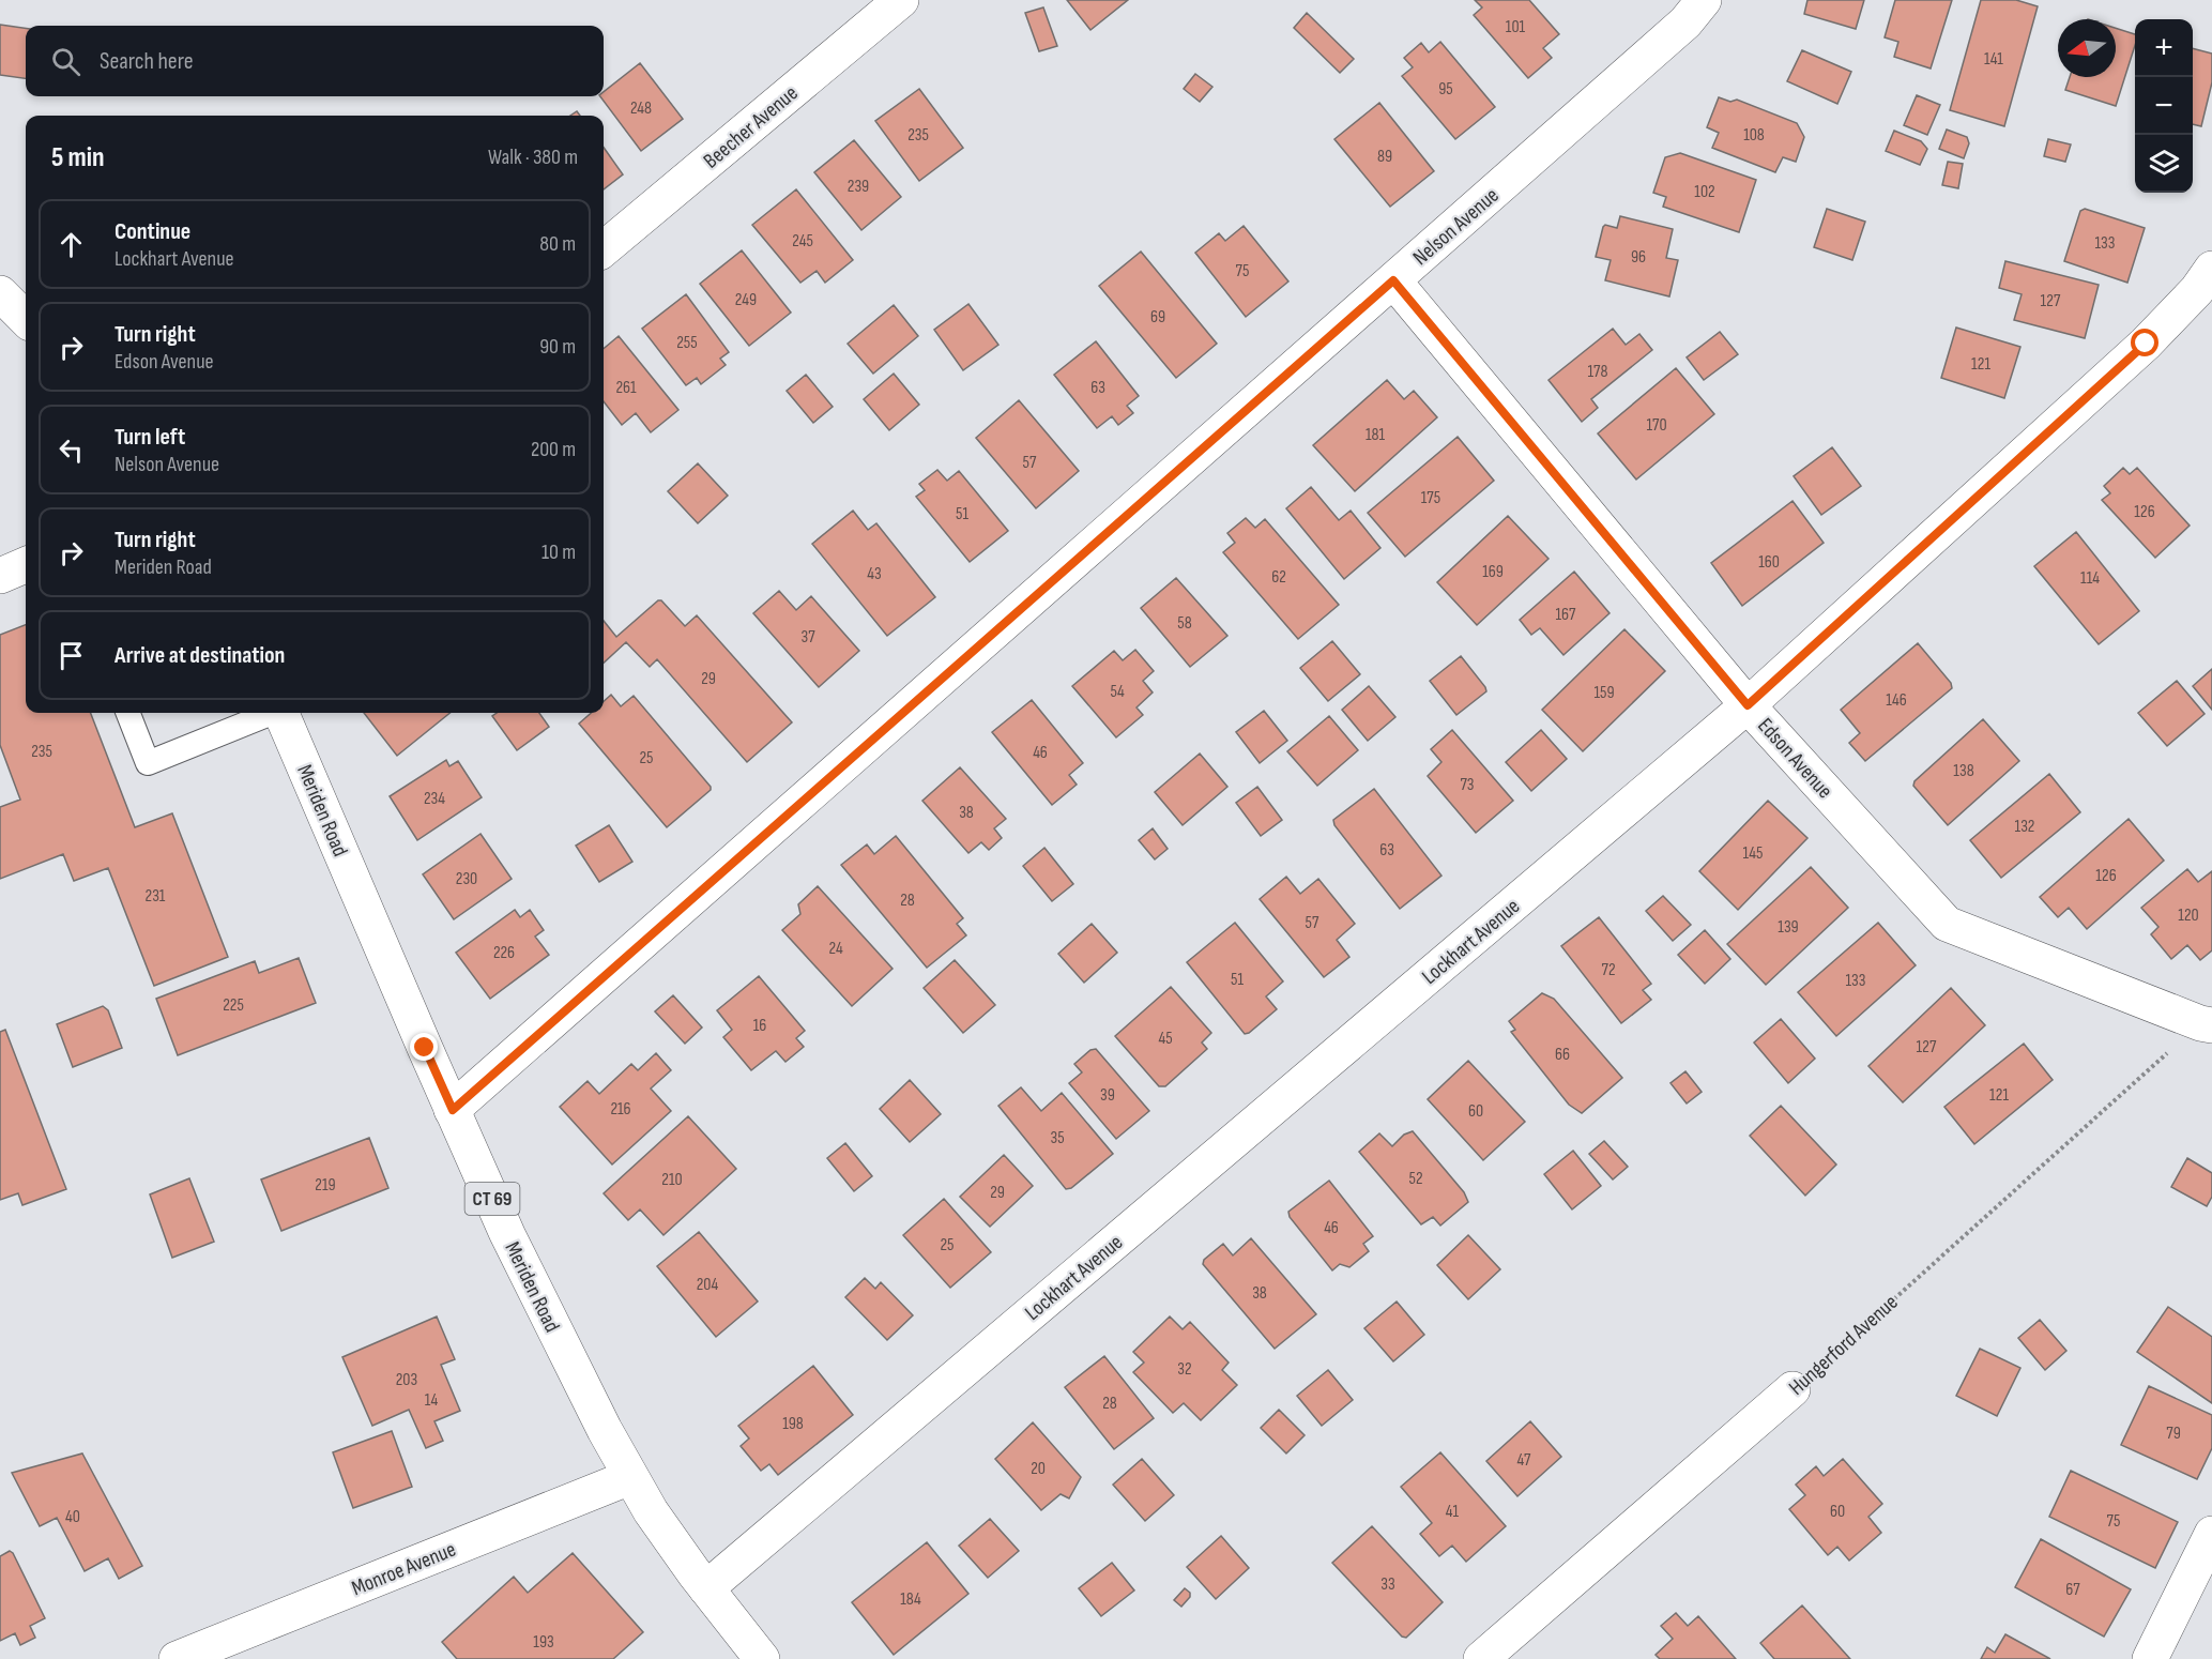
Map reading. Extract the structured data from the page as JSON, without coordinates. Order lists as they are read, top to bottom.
{
  "streets": {
    "street": [
      "Beecher Avenue",
      "Nelson Avenue",
      "Edson Avenue",
      "Meriden Road",
      "Lockhart Avenue",
      "CT 69",
      "Hungerford Avenue",
      "Monroe Avenue"
    ]
  },
  "crossings": [
    ["Nelson Avenue", "Edson Avenue"],
    ["Nelson Avenue", "Meriden Road"],
    ["Edson Avenue", "Lockhart Avenue"],
    ["Edson Avenue", "Hungerford Avenue"],
    ["Meriden Road", "Lockhart Avenue"],
    ["Meriden Road", "Monroe Avenue"]
  ],
  "house_numbers": [
    "101",
    "141",
    "95",
    "248",
    "235",
    "108",
    "89",
    "239",
    "102",
    "245",
    "133",
    "96",
    "75",
    "249",
    "127",
    "69",
    "255",
    "121",
    "178",
    "261",
    "63",
    "170",
    "181",
    "57",
    "175",
    "126",
    "51",
    "160",
    "169",
    "43",
    "62",
    "114",
    "167",
    "58",
    "37",
    "29",
    "54",
    "159",
    "146",
    "235",
    "46",
    "25",
    "138",
    "73",
    "234",
    "38",
    "132",
    "63",
    "145",
    "126",
    "230",
    "231",
    "28",
    "120",
    "57",
    "139",
    "24",
    "226",
    "72",
    "51",
    "133",
    "225",
    "16",
    "45",
    "127",
    "66",
    "39",
    "121",
    "216",
    "60",
    "35",
    "52",
    "210",
    "219",
    "29",
    "46",
    "25",
    "204",
    "38",
    "32",
    "203",
    "14",
    "28",
    "198",
    "79",
    "47",
    "20",
    "41",
    "60",
    "40",
    "75",
    "33",
    "67",
    "184",
    "193"
  ],
  "north": "left",
  "page": {
    "map_buttons": ["+", "−"],
    "search": "Search here",
    "heading": ["5 min", "Walk · 380 m"],
    "list": [
      ["Continue", "Lockhart Avenue", "80 m"],
      ["Turn right", "Edson Avenue", "90 m"],
      ["Turn left", "Nelson Avenue", "200 m"],
      ["Turn right", "Meriden Road", "10 m"],
      "Arrive at destination"
    ]
  }
}
